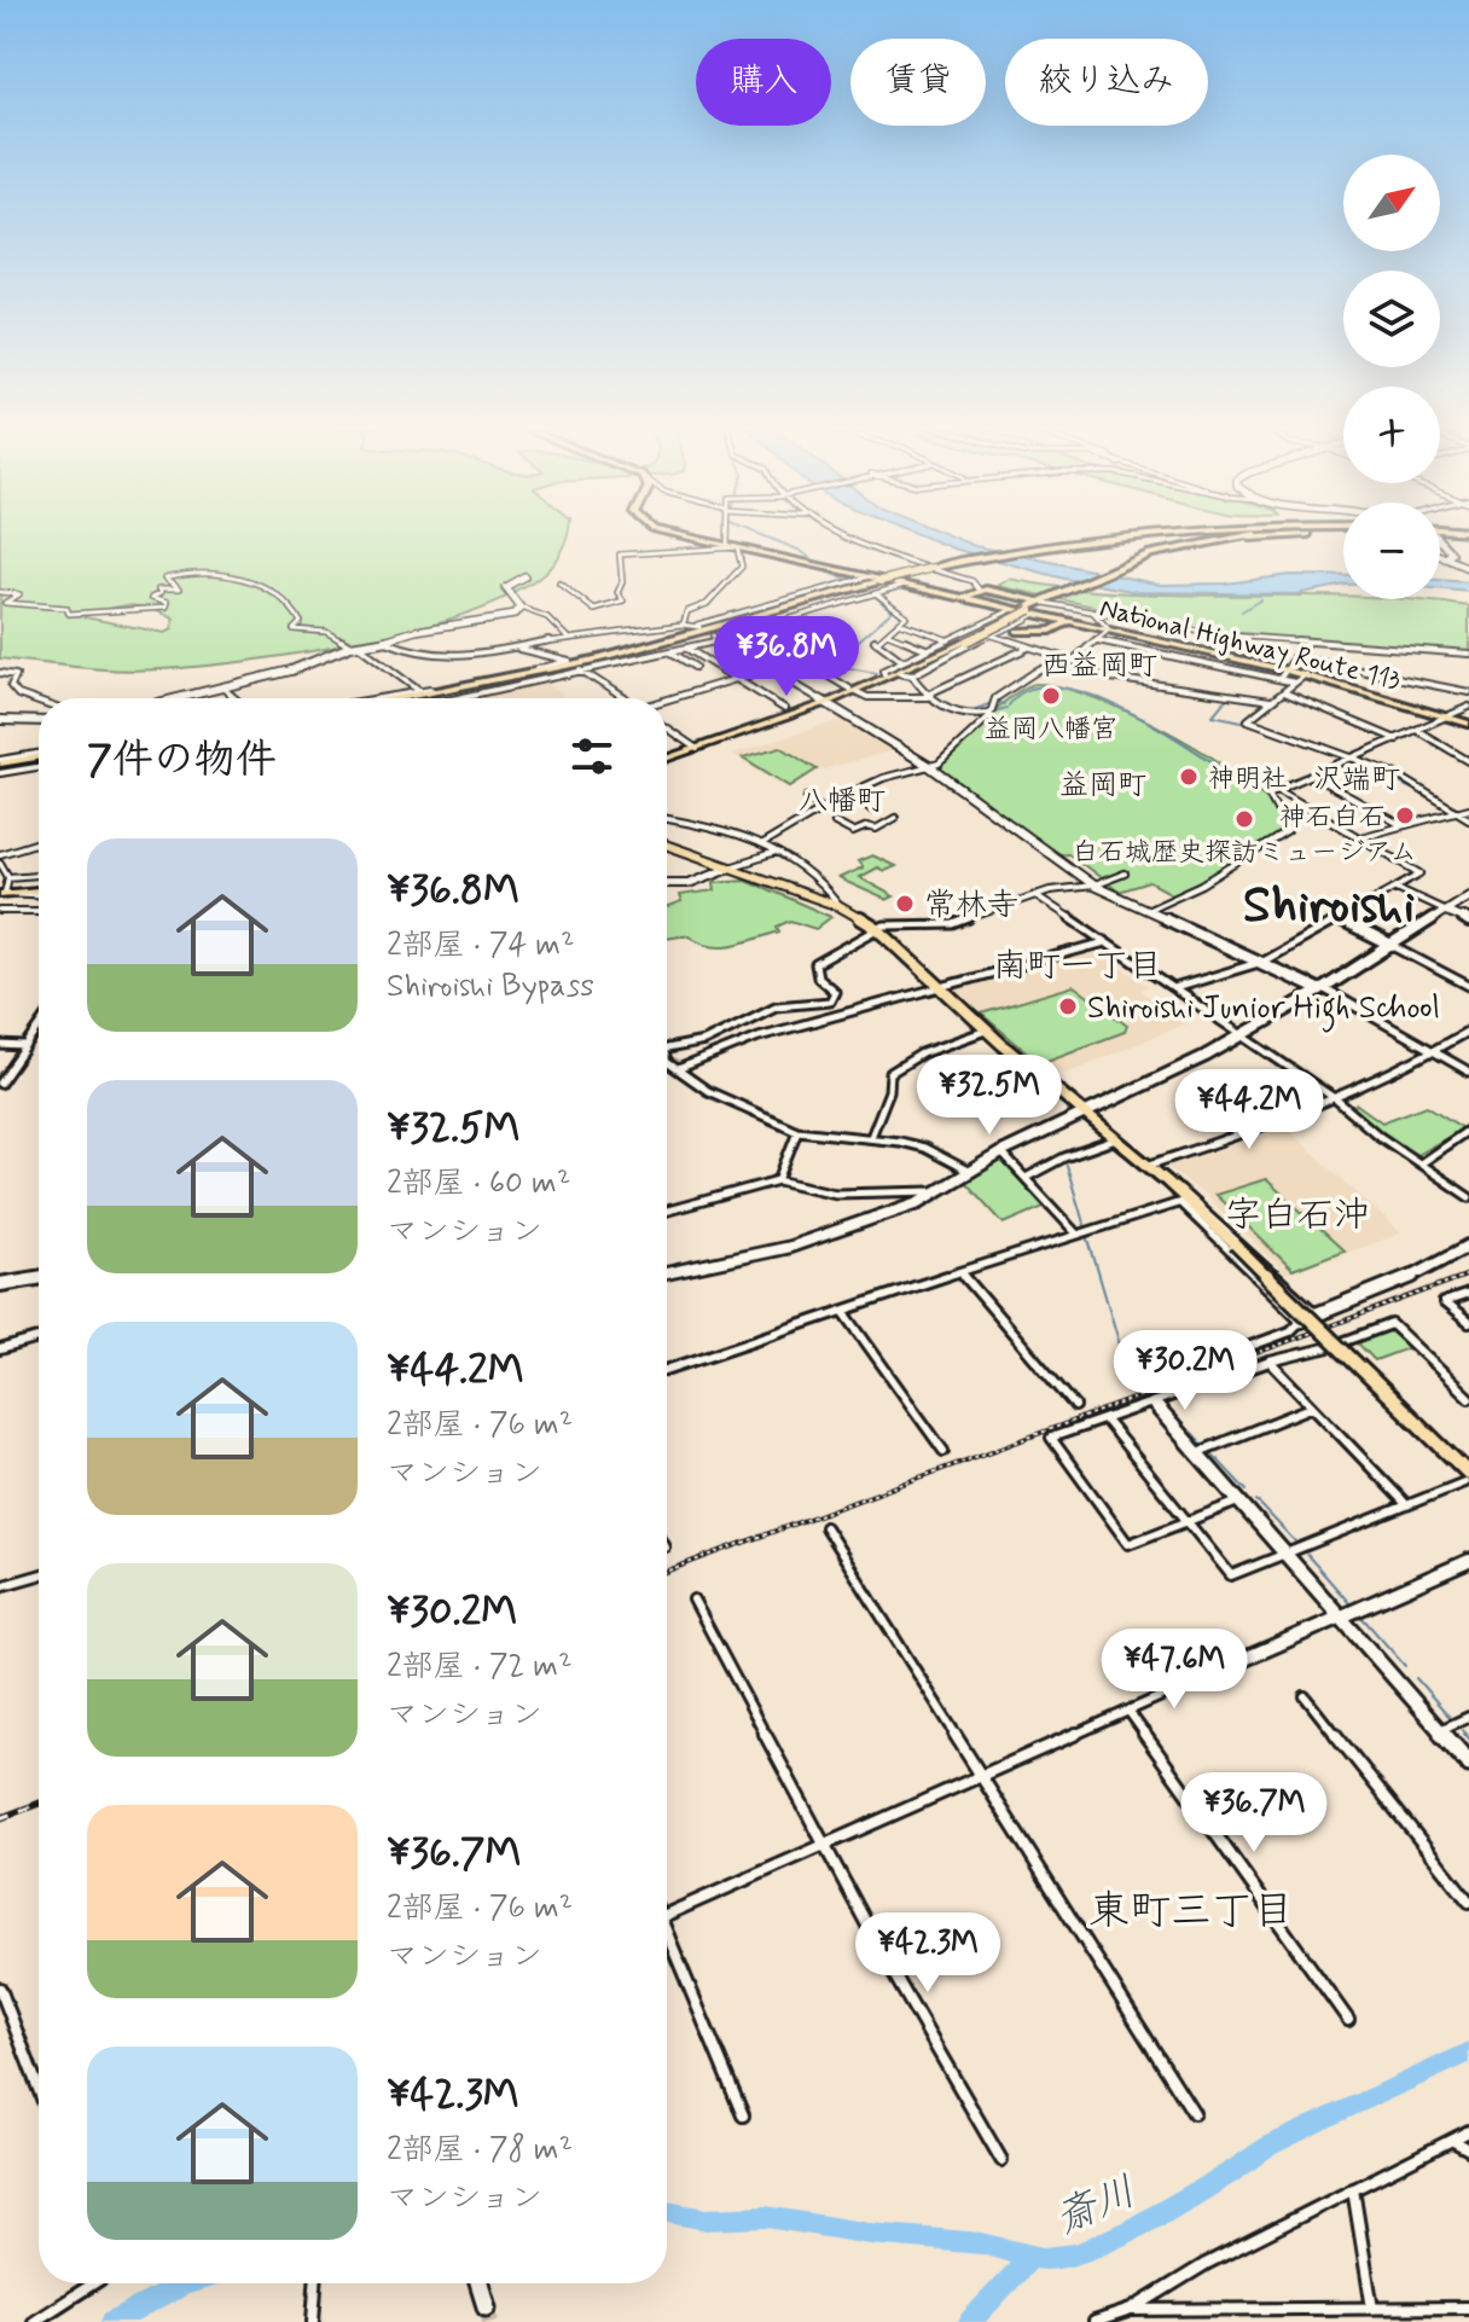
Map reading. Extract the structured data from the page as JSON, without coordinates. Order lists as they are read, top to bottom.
{
  "streets": {
    "highway": ["National Highway Route 113"]
  },
  "districts": [
    "西益岡町",
    "沢端町",
    "益岡町",
    "八幡町",
    "Shiroishi",
    "南町一丁目",
    "字白石沖",
    "東町三丁目"
  ],
  "water": ["斎川"],
  "places": [
    "益岡八幡宮",
    "神明社",
    "神石白石",
    "白石城歴史探訪ミュージアム",
    "常林寺",
    "Shiroishi Junior High School"
  ],
  "north": "top right",
  "page": {
    "chip": ["購入", "賃貸", "絞り込み"],
    "map_buttons": ["+", "−"],
    "price": [
      "¥36.8M",
      "¥32.5M",
      "¥44.2M",
      "¥30.2M",
      "¥47.6M",
      "¥36.7M",
      "¥42.3M"
    ],
    "heading": "7件の物件",
    "list": [
      {
        "name": "¥36.8M",
        "note": "2部屋 · 74 m² · Shiroishi Bypass"
      },
      {
        "name": "¥32.5M",
        "note": "2部屋 · 60 m² · マンション"
      },
      {
        "name": "¥44.2M",
        "note": "2部屋 · 76 m² · マンション"
      },
      {
        "name": "¥30.2M",
        "note": "2部屋 · 72 m² · マンション"
      },
      {
        "name": "¥36.7M",
        "note": "2部屋 · 76 m² · マンション"
      },
      {
        "name": "¥42.3M",
        "note": "2部屋 · 78 m² · マンション"
      }
    ]
  }
}
